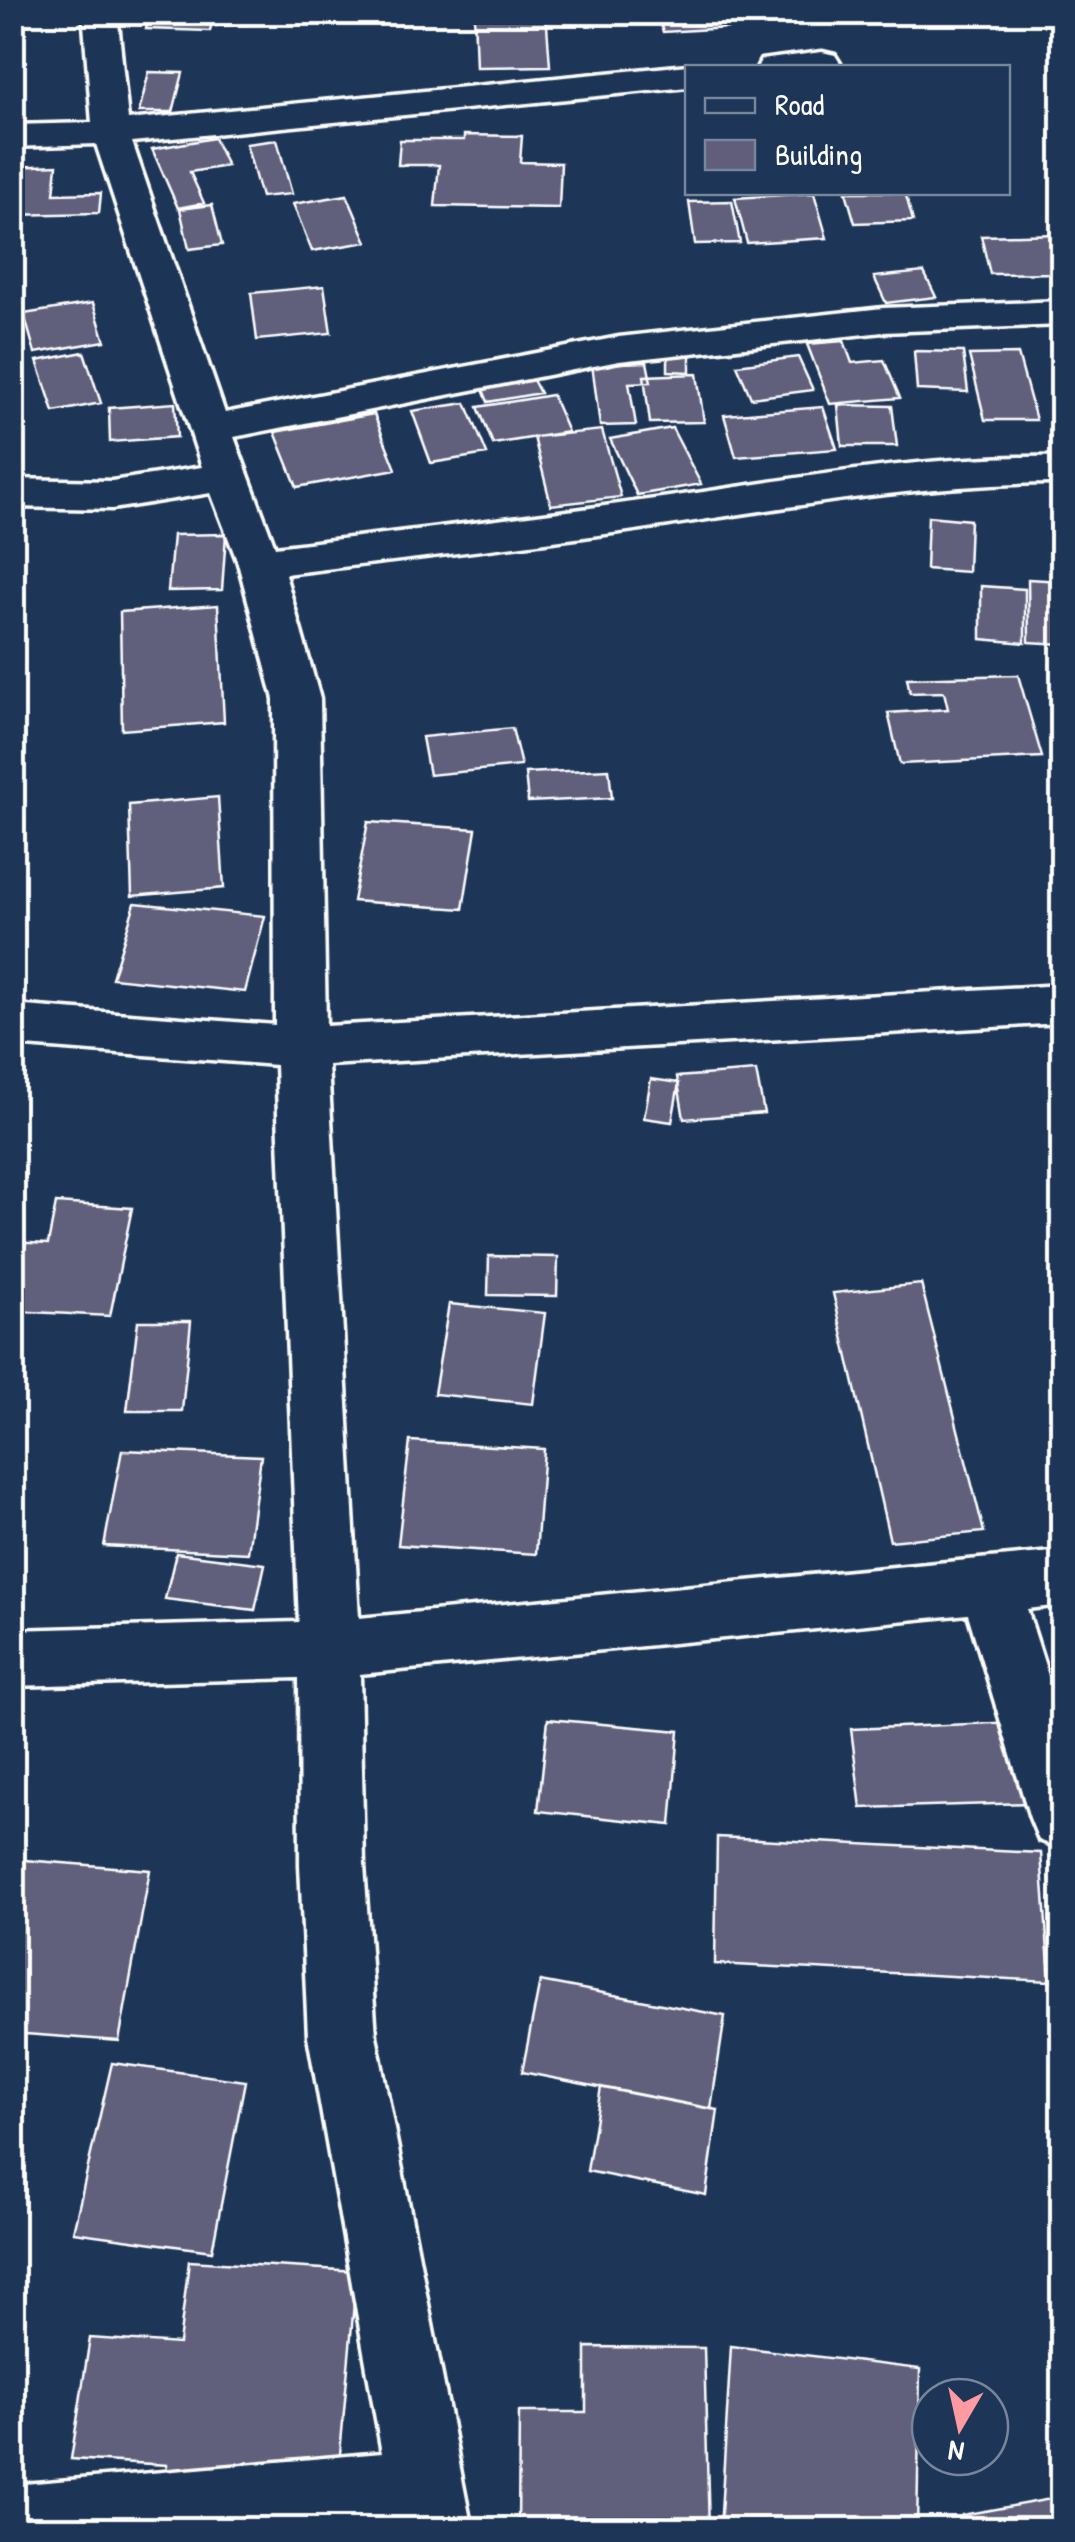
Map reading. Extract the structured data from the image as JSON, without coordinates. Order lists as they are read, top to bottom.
{
  "legend": ["Road", "Building"],
  "north": "bottom"
}
